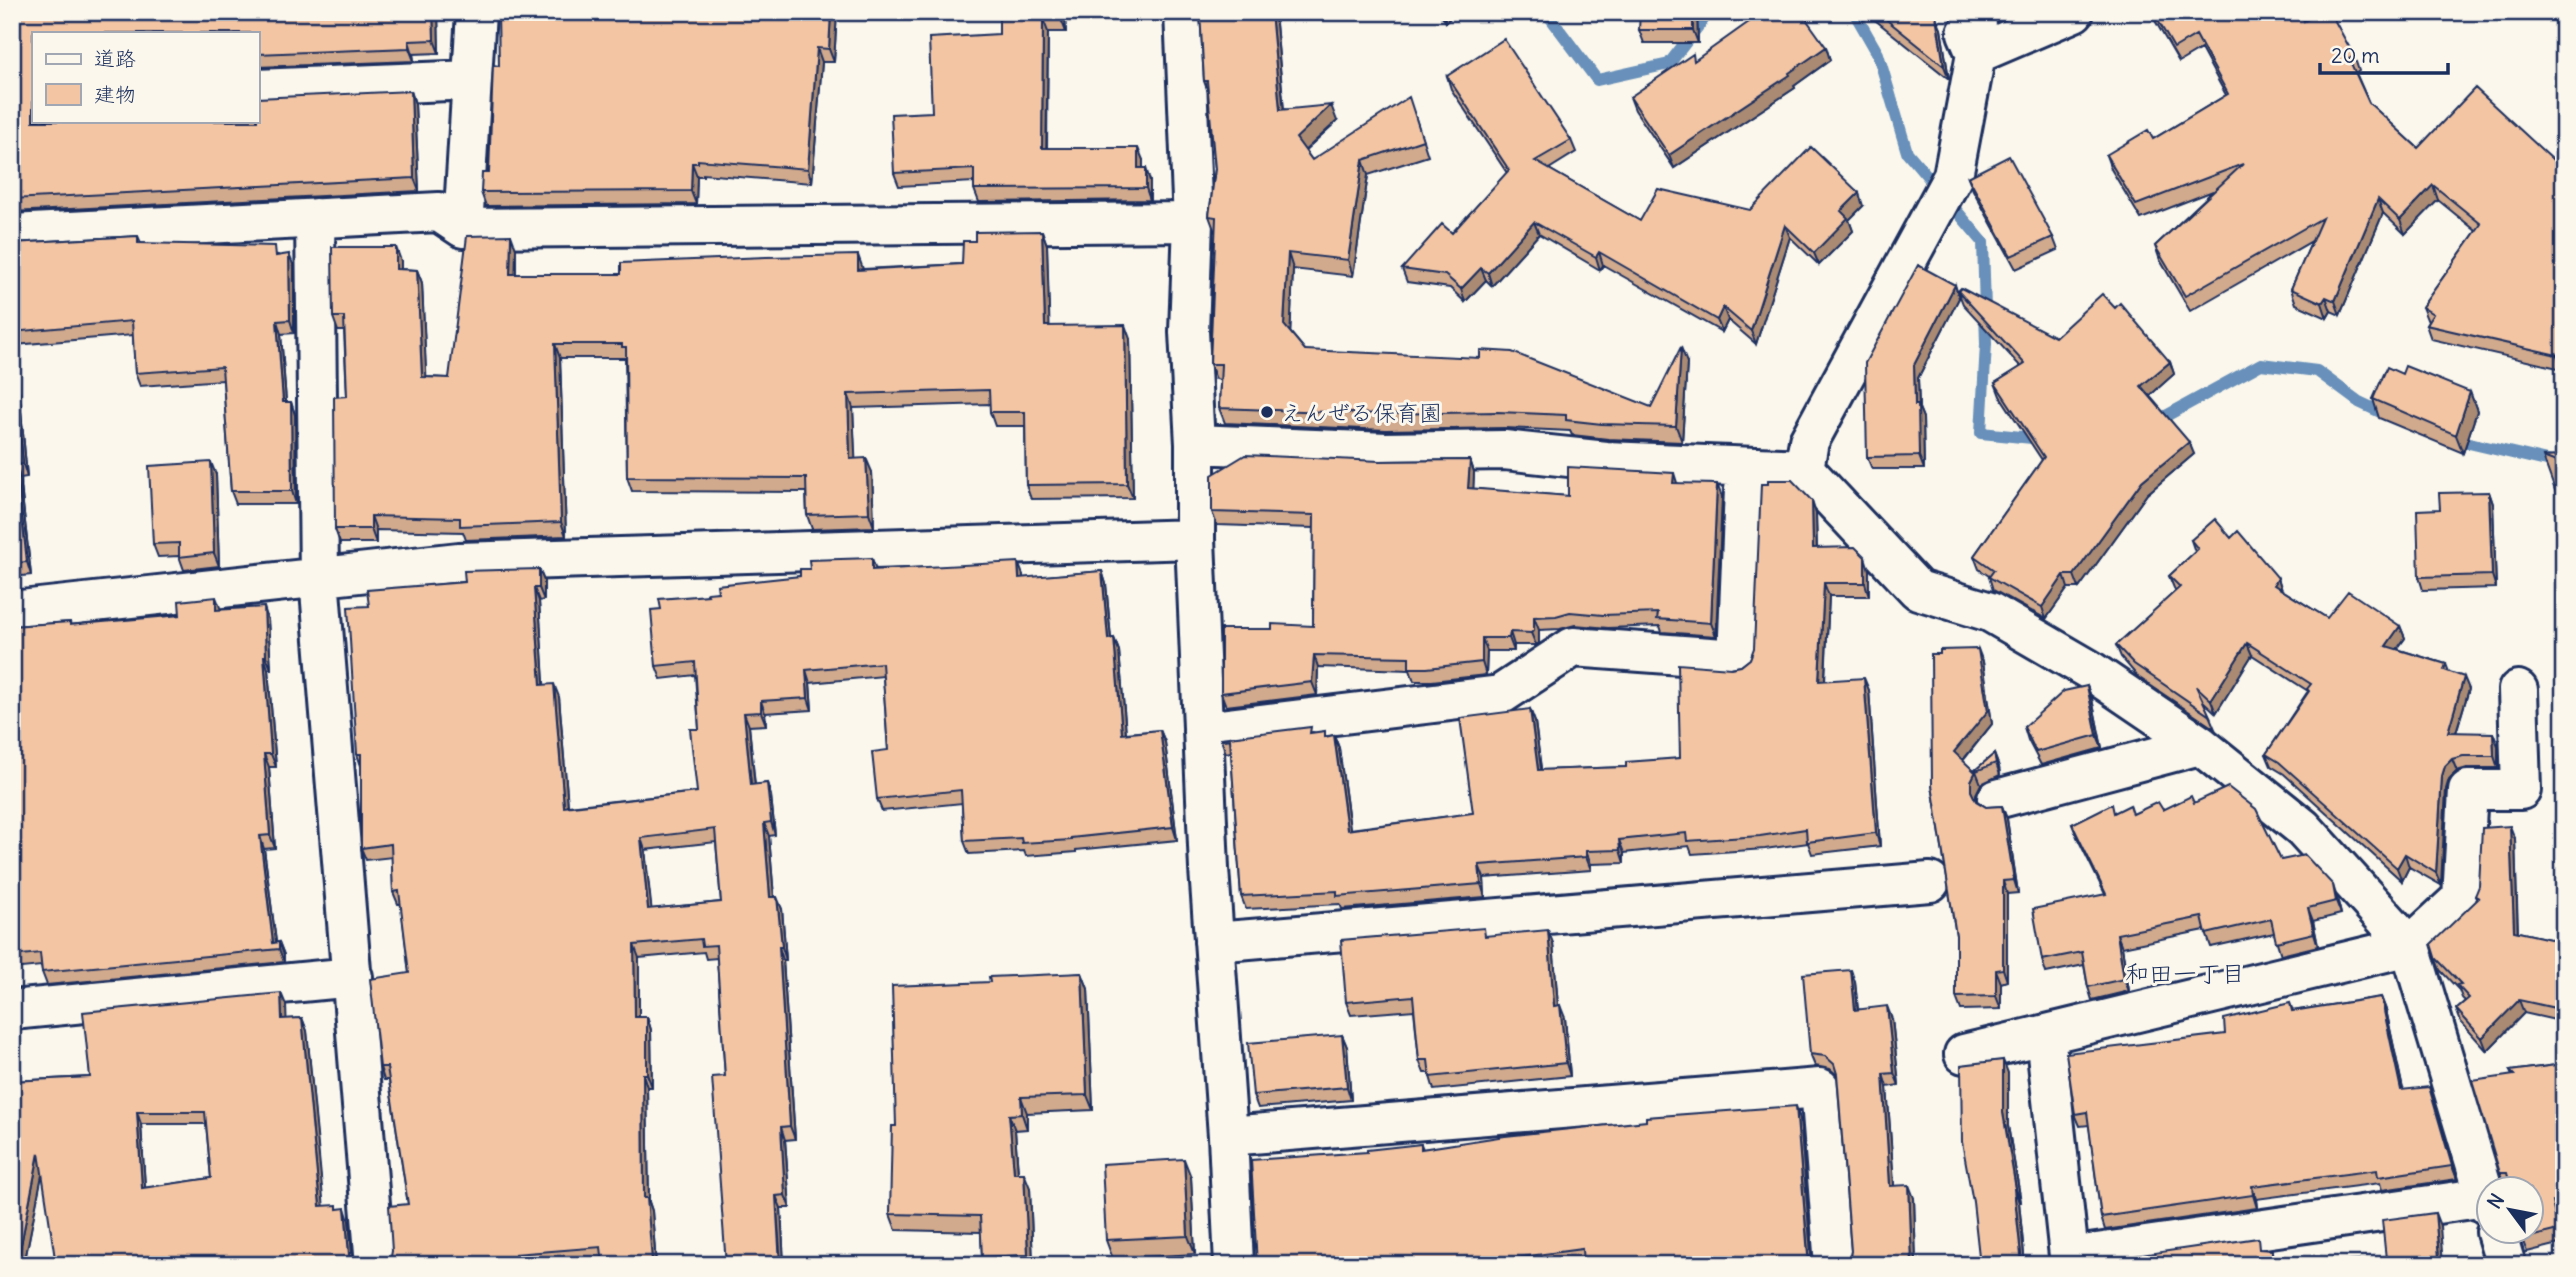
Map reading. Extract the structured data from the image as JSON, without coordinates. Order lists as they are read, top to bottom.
{
  "districts": ["和田一丁目"],
  "places": ["えんぜる保育園"],
  "legend": ["道路", "建物"],
  "scale_bar": "20 m",
  "north": "top left"
}
